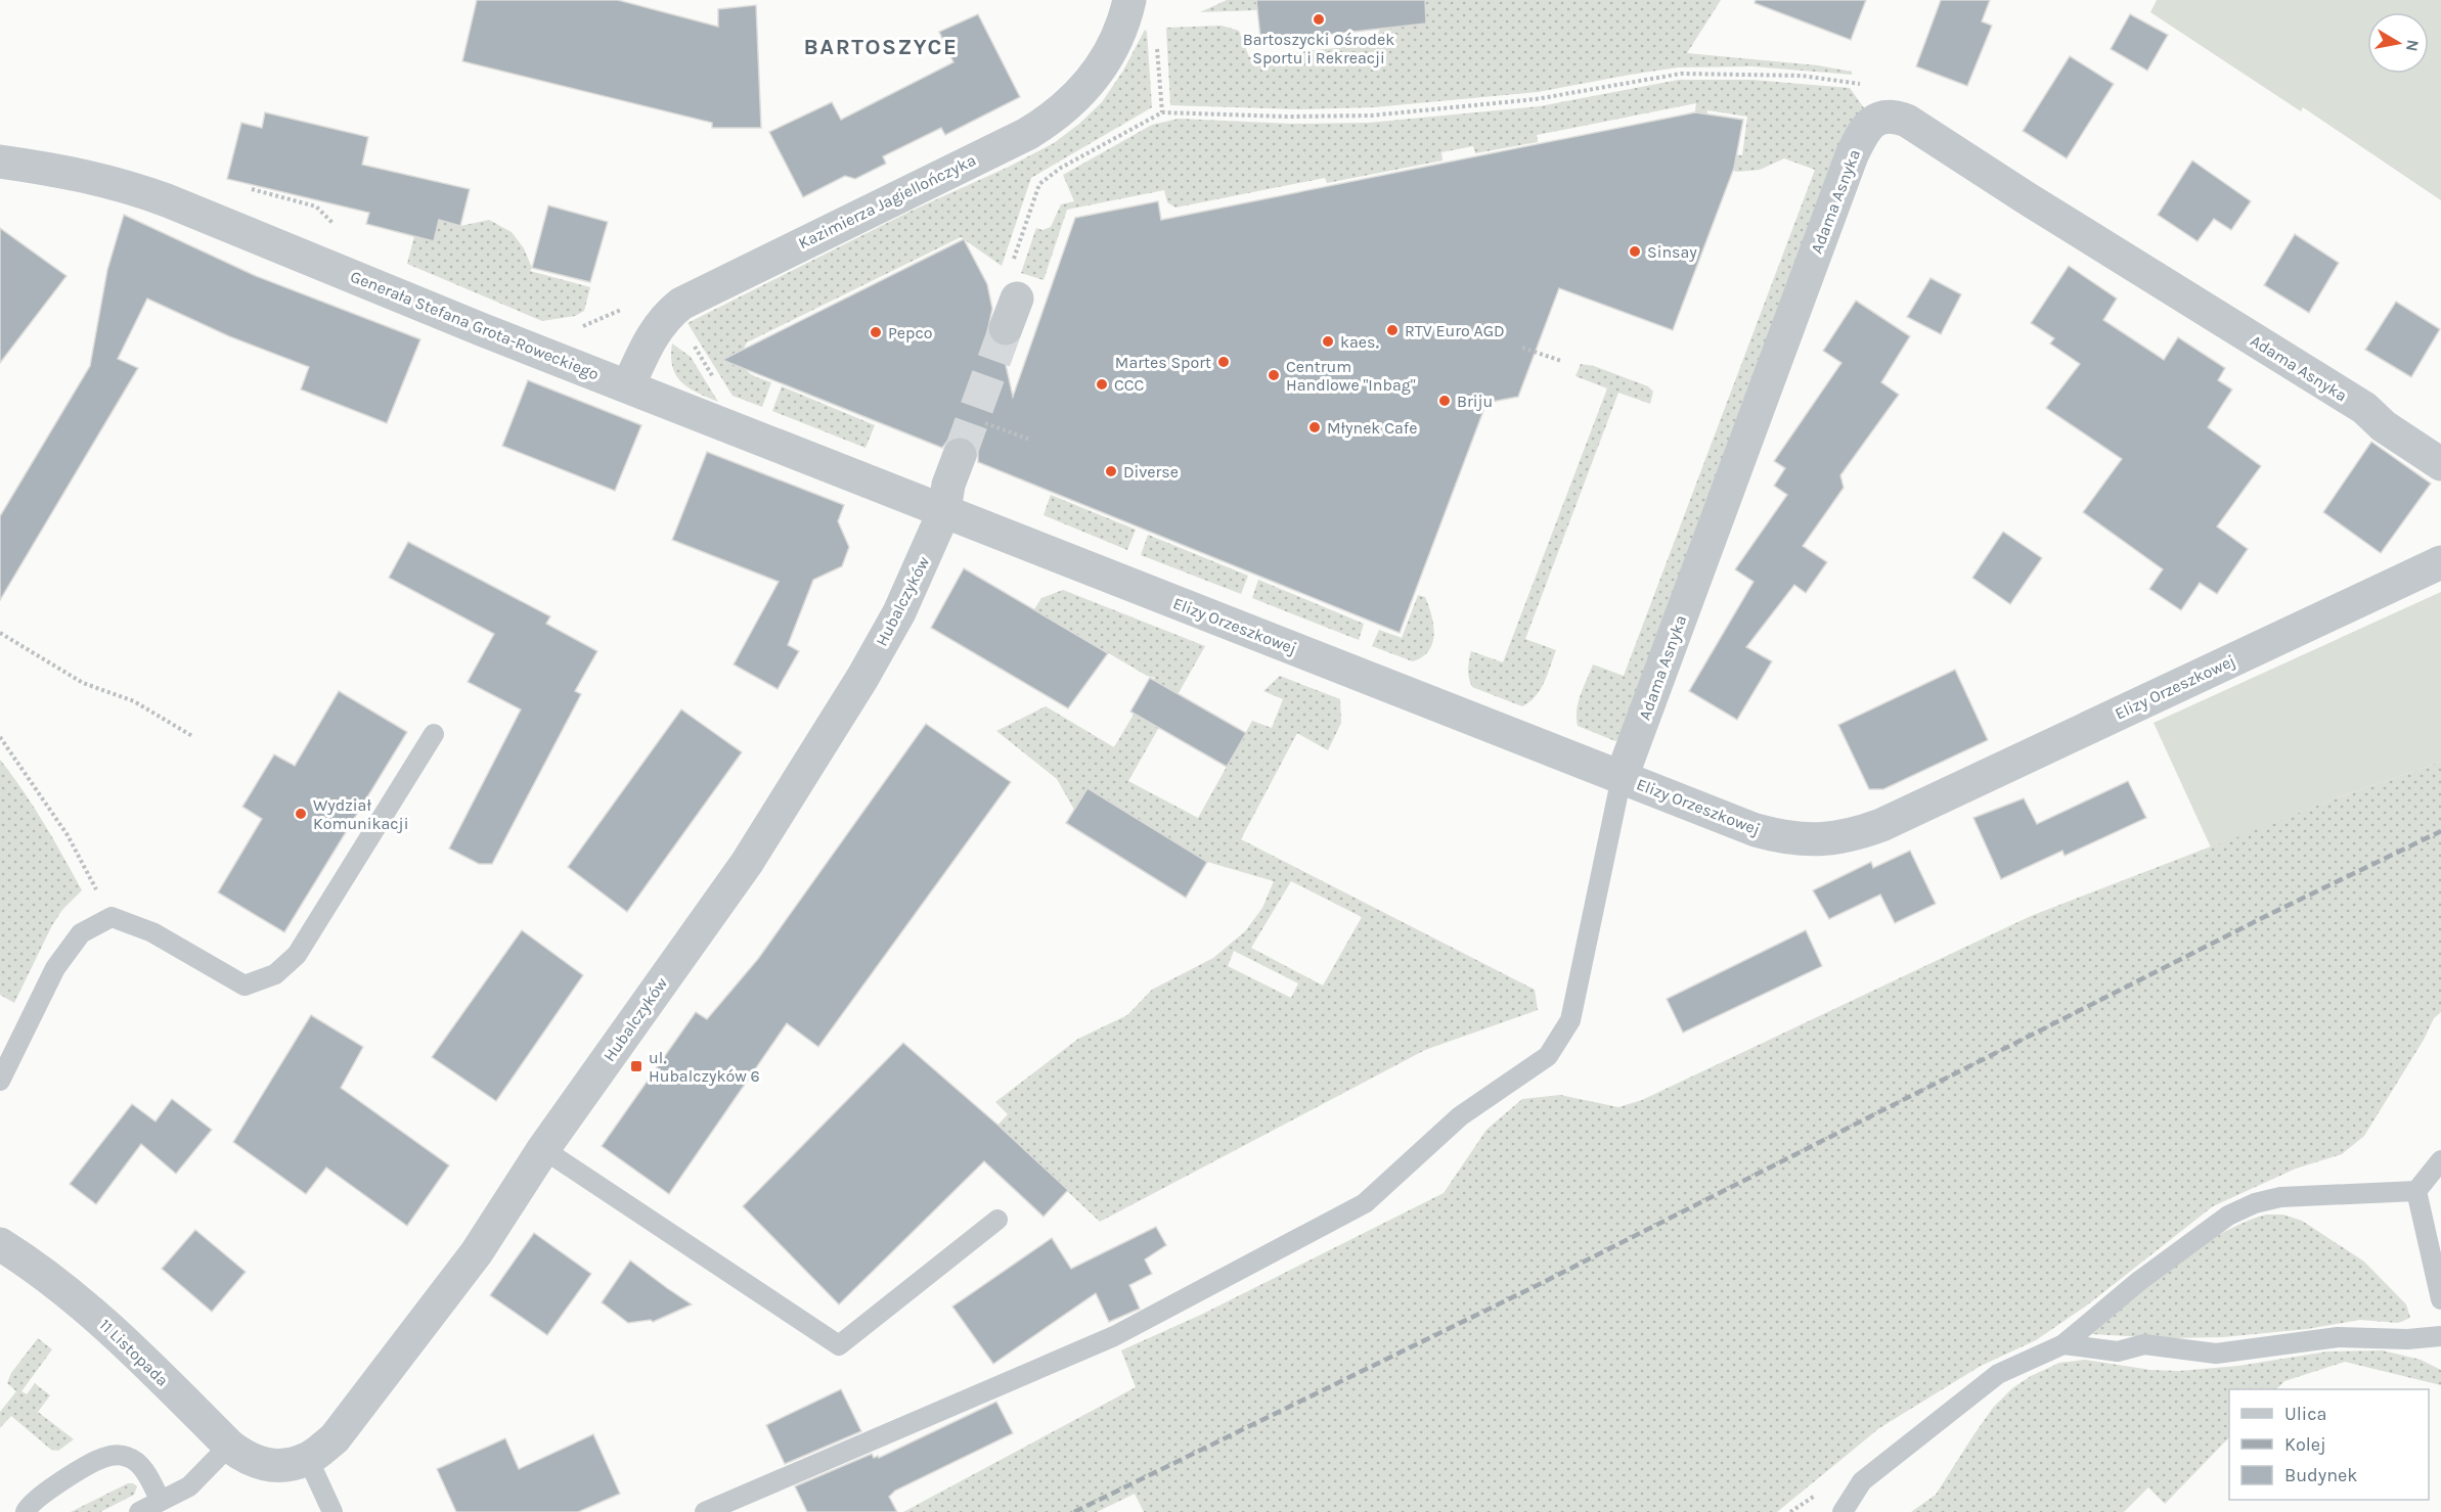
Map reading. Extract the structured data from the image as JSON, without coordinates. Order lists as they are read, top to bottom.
{
  "streets": {
    "street": [
      "Kazimierza Jagiellończyka",
      "Adama Asnyka",
      "Generała Stefana Grota-Roweckiego",
      "Hubalczyków",
      "Elizy Orzeszkowej",
      "11 Listopada"
    ]
  },
  "crossings": [
    ["Kazimierza Jagiellończyka", "Generała Stefana Grota-Roweckiego"],
    ["Adama Asnyka", "Elizy Orzeszkowej"],
    ["Generała Stefana Grota-Roweckiego", "Hubalczyków"],
    ["Generała Stefana Grota-Roweckiego", "Elizy Orzeszkowej"],
    ["Hubalczyków", "Elizy Orzeszkowej"],
    ["Hubalczyków", "11 Listopada"]
  ],
  "districts": ["BARTOSZYCE"],
  "places": {
    "other": [
      "Bartoszycki Ośrodek Sportu i Rekreacji",
      "Sinsay",
      "RTV Euro AGD",
      "Pepco",
      "kaes.",
      "Martes Sport",
      "Centrum Handlowe \"Inbag\"",
      "CCC",
      "Briju",
      "Młynek Cafe",
      "Diverse",
      "Wydział Komunikacji"
    ],
    "transit": ["ul. Hubalczyków 6"]
  },
  "legend": ["Ulica", "Kolej", "Budynek"],
  "north": "right"
}
